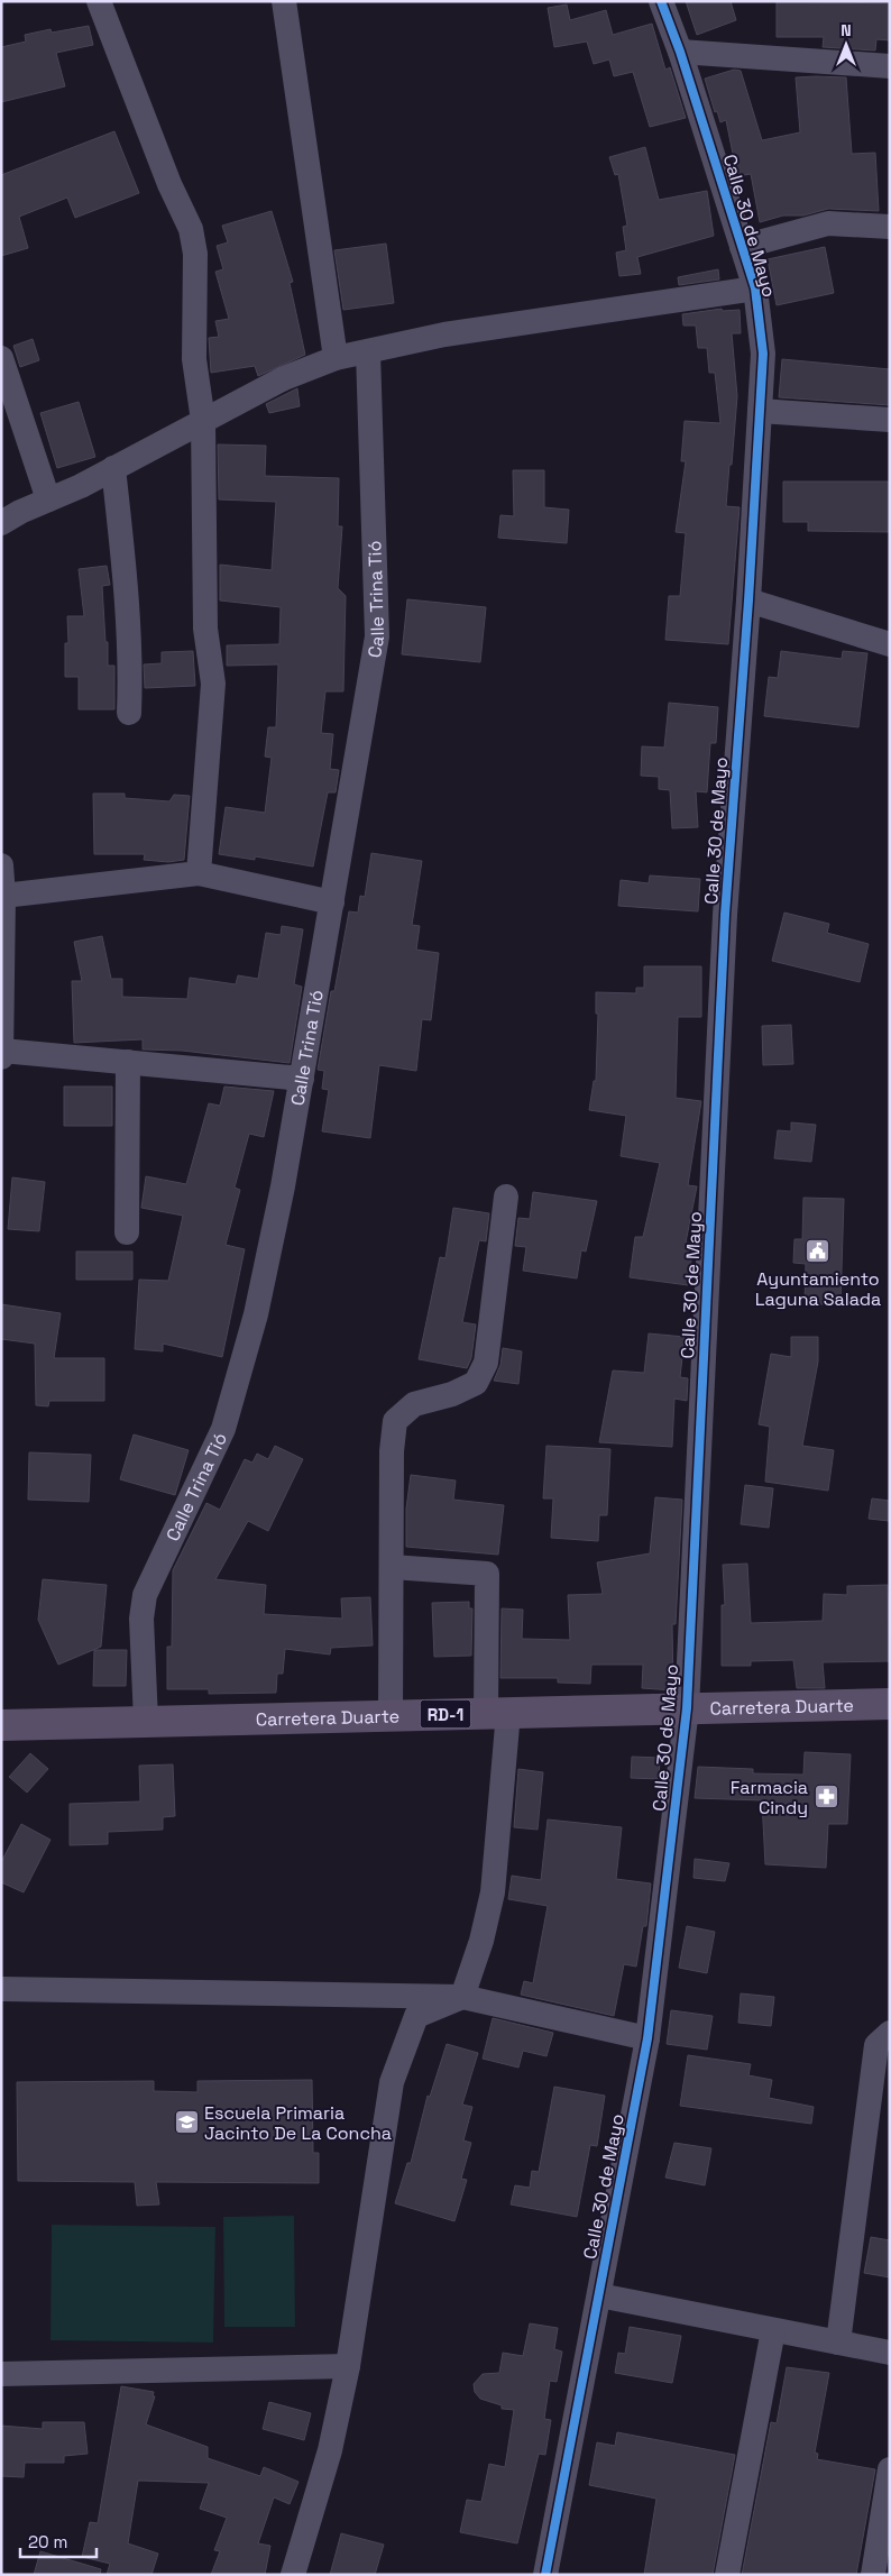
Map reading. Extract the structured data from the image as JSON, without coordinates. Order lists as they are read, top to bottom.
{
  "streets": {
    "main road": ["Carretera Duarte", "RD-1"],
    "street": ["Calle 30 de Mayo", "Calle Trina Tió"]
  },
  "crossings": [
    ["Calle 30 de Mayo", "Carretera Duarte"],
    ["Calle Trina Tió", "Carretera Duarte"]
  ],
  "places": {
    "public building": ["Ayuntamiento Laguna Salada"],
    "pharmacy": ["Farmacia Cindy"],
    "school or university": ["Escuela Primaria Jacinto De La Concha"]
  },
  "scale_bar": "20 m",
  "north": "top"
}
